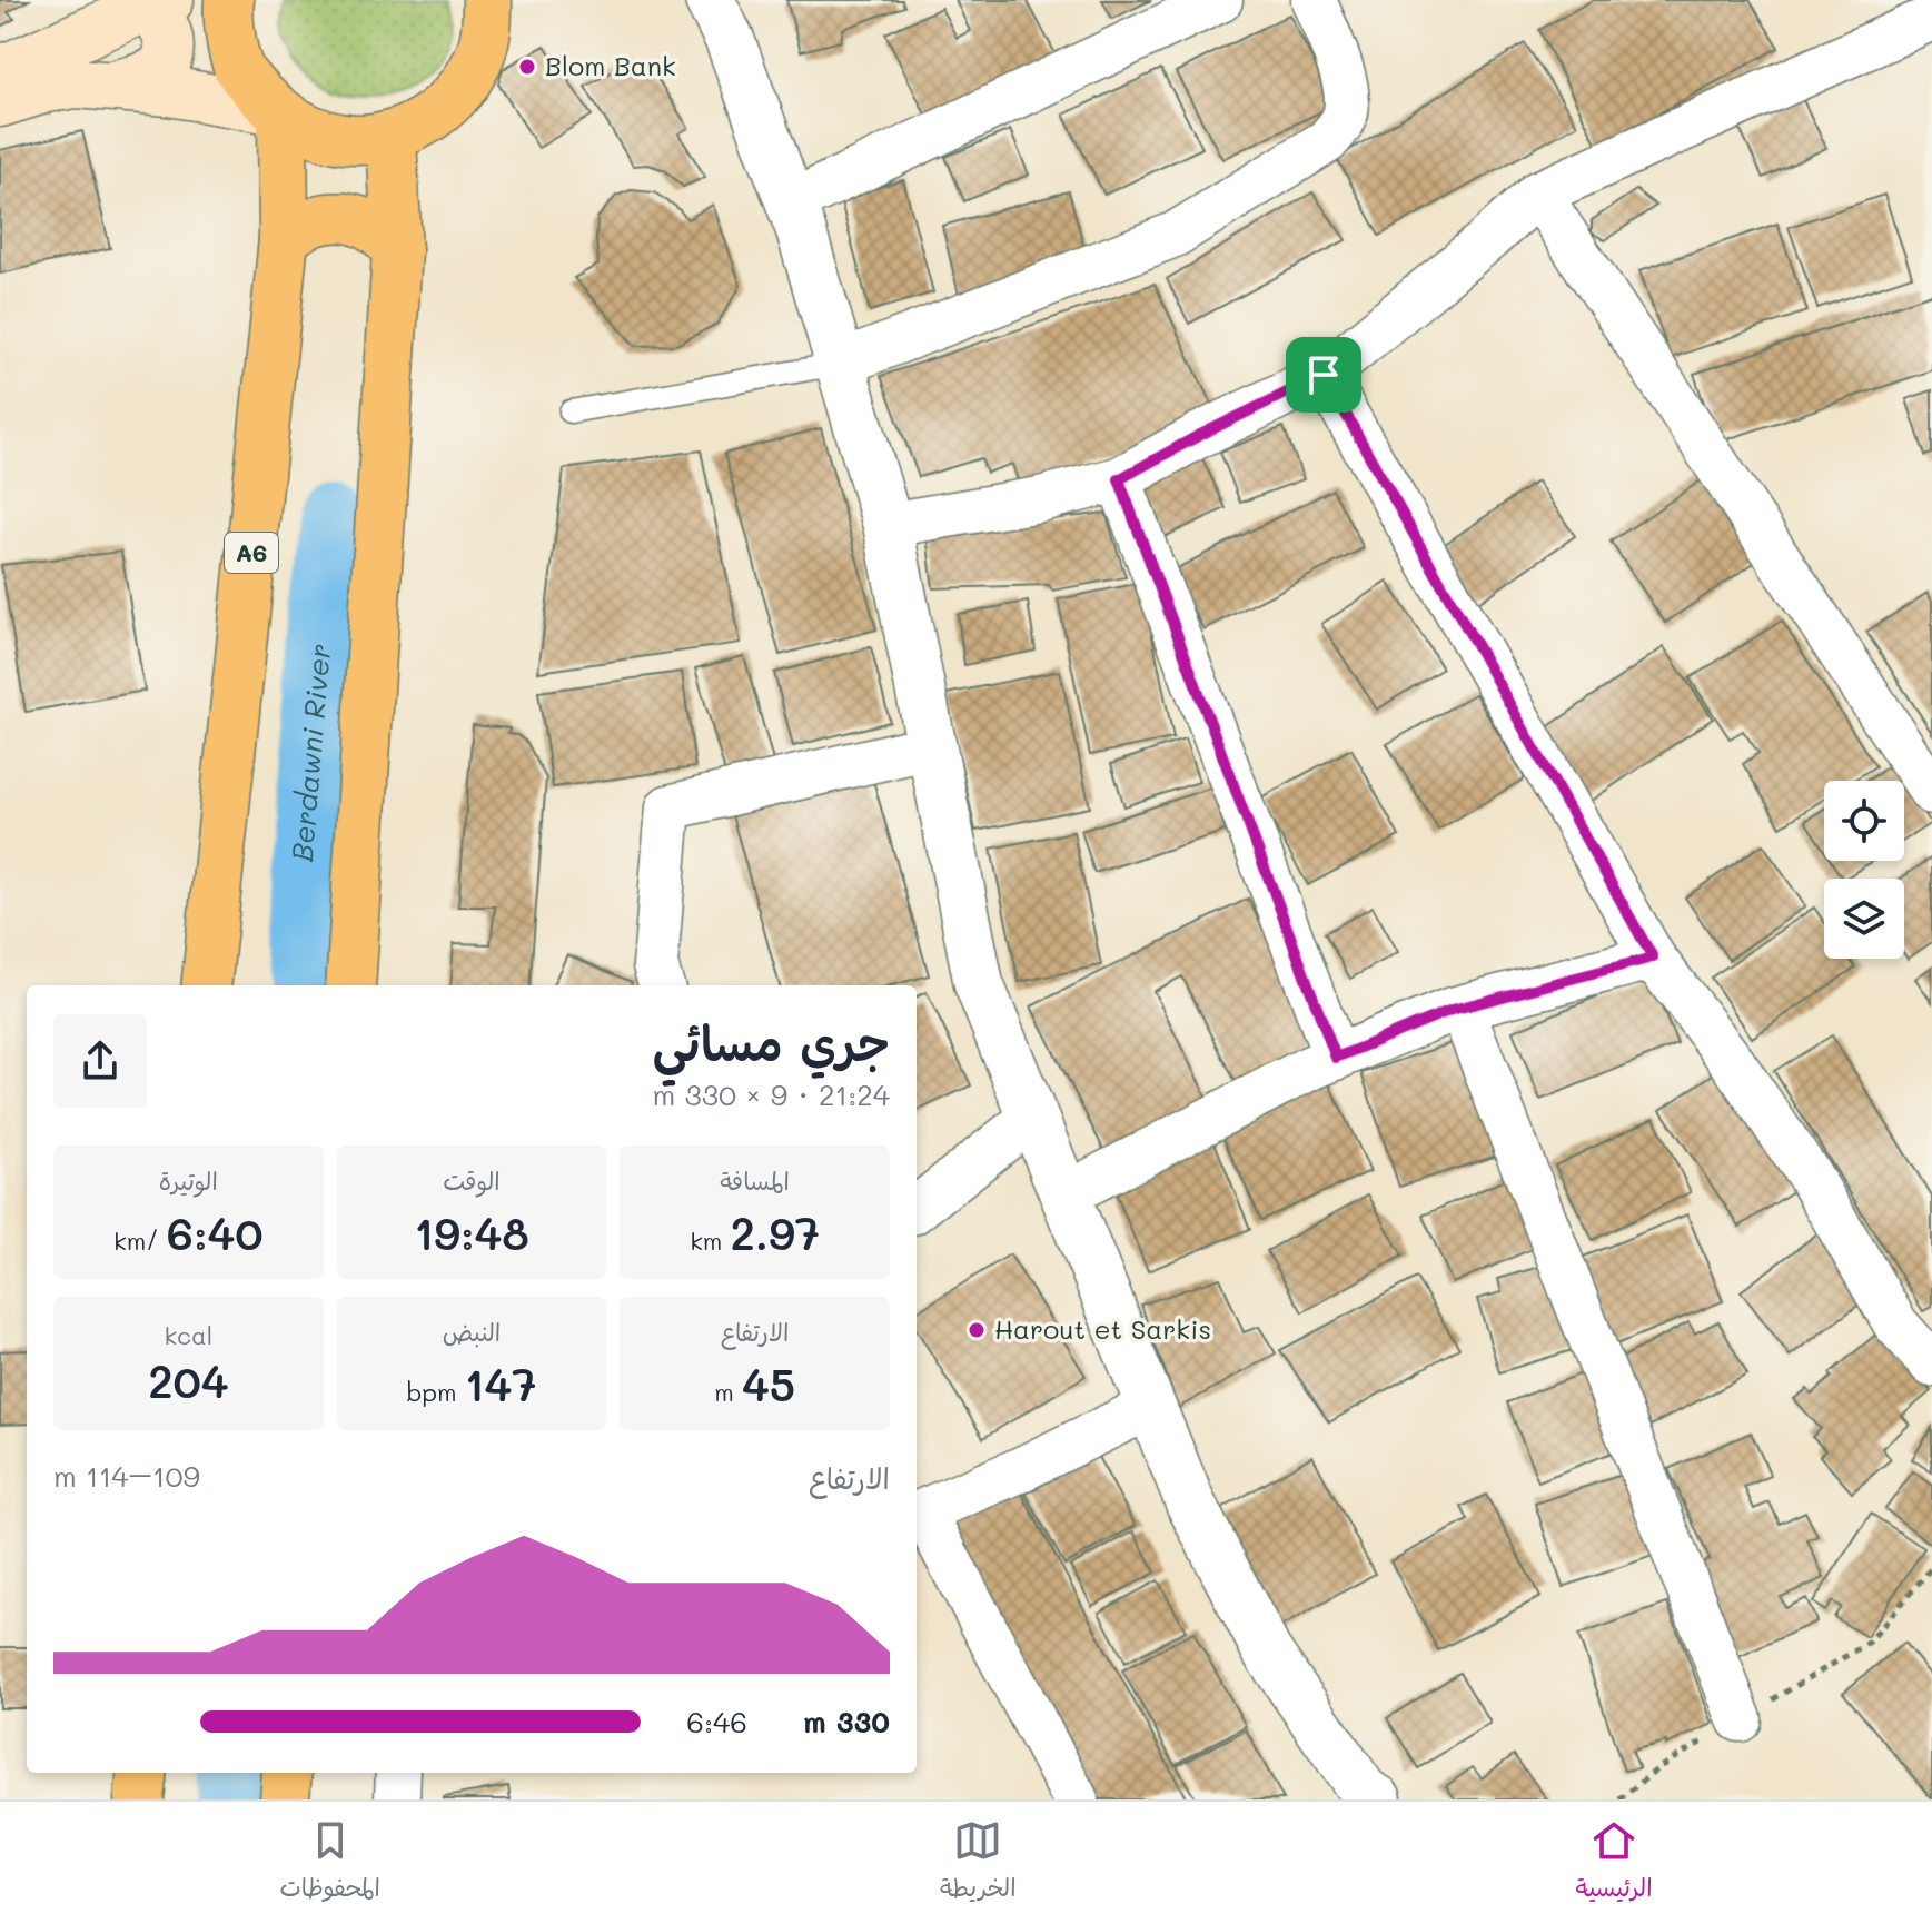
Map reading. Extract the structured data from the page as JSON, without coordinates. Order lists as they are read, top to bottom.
{
  "streets": {
    "highway": ["A6"]
  },
  "water": ["Berdawni River"],
  "places": ["Blom Bank", "Harout et Sarkis"],
  "page": {
    "heading": ["جري مسائي", "21:24 · 9 × 330 m"],
    "stats": [
      ["المسافة", "2.97 km"],
      ["الوقت", "19:48"],
      ["الوتيرة", "6:40 /km"],
      ["الارتفاع", "45 m"],
      ["النبض", "147 bpm"],
      ["kcal", "204"]
    ],
    "chart": ["الارتفاع", "109–114 m"],
    "list": [
      {
        "name": "330 m",
        "note": "6:46"
      }
    ],
    "tabs": ["الرئيسية", "الخريطة", "المحفوظات"]
  }
}
